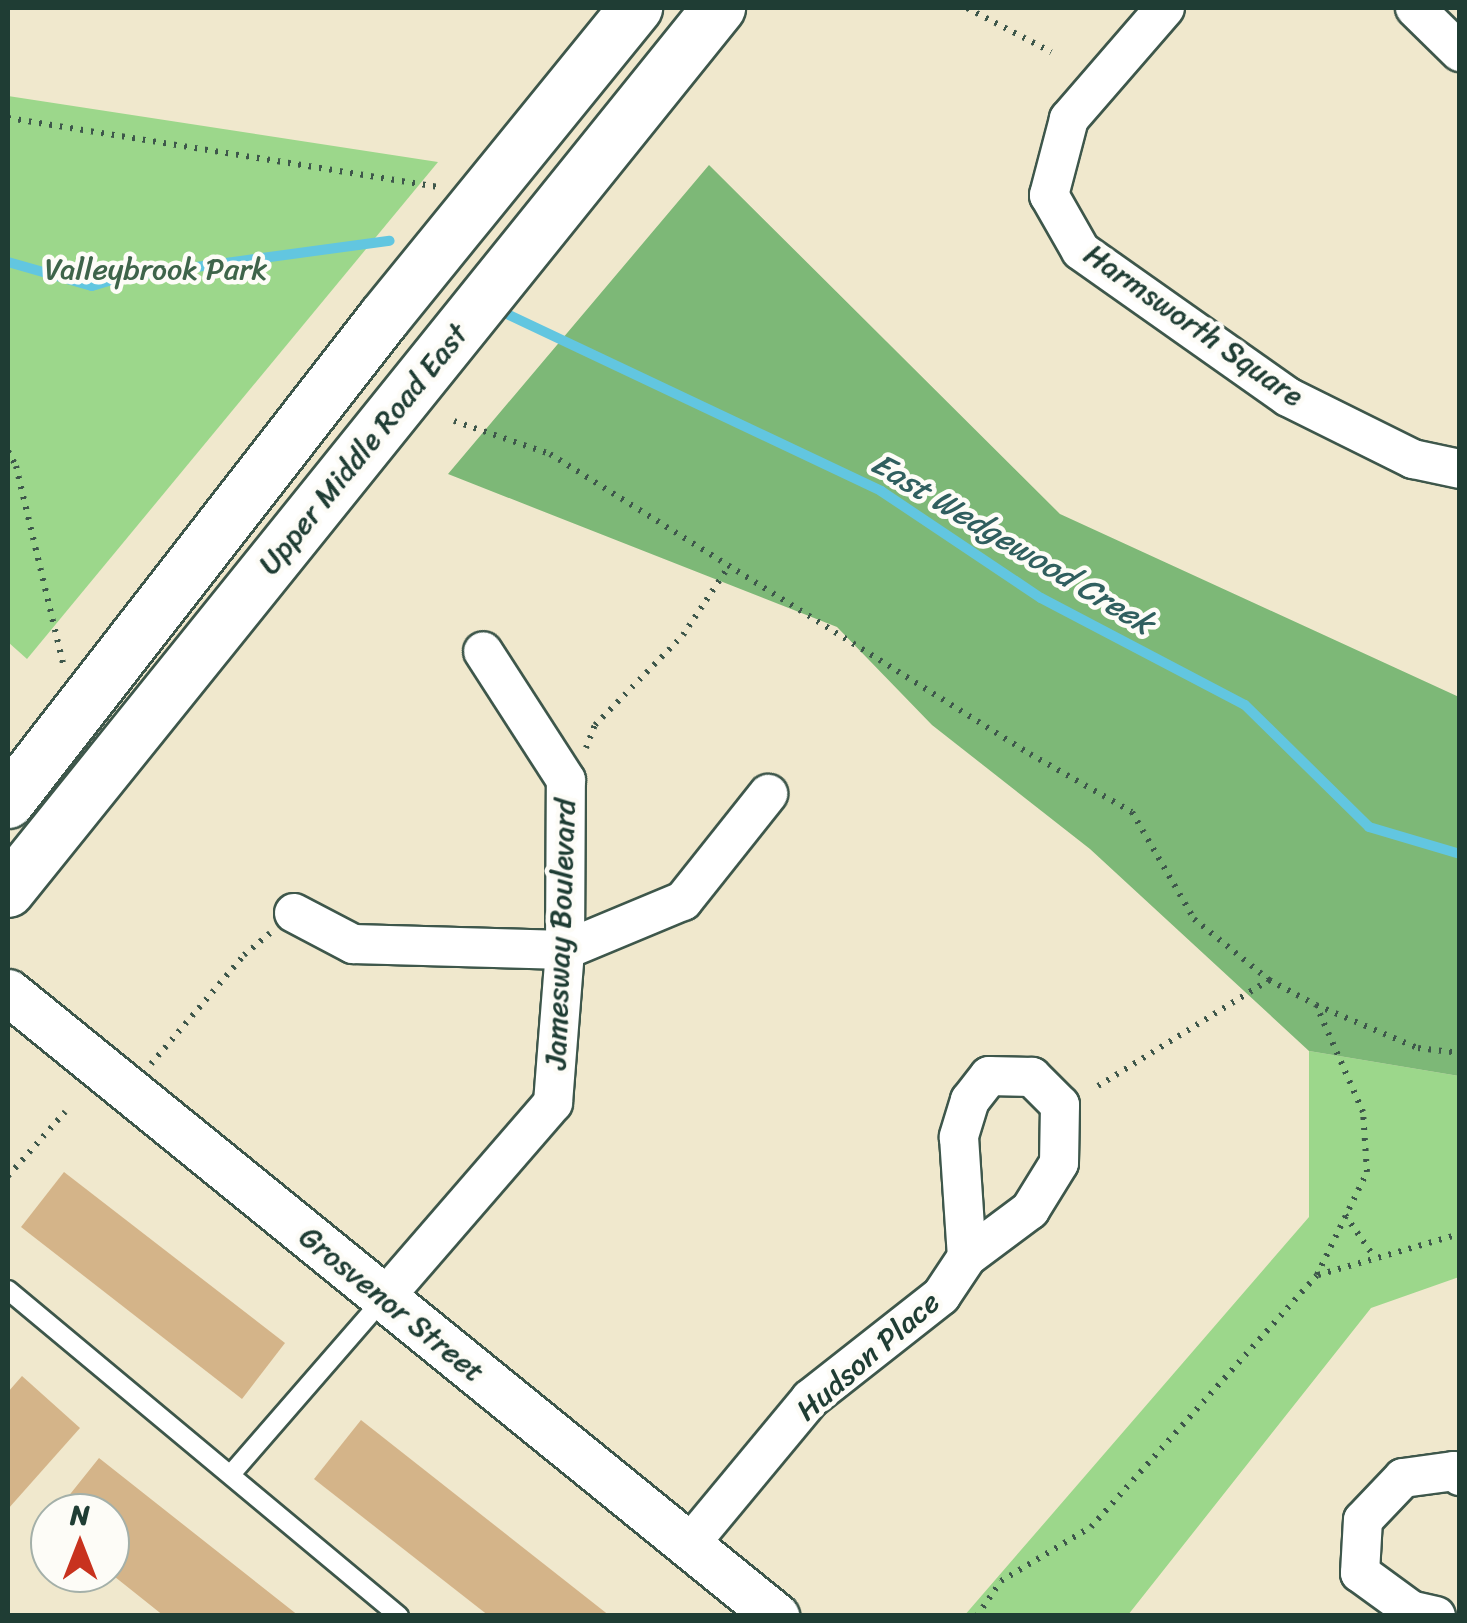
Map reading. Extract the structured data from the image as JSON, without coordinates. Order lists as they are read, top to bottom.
{
  "streets": {
    "main road": ["Upper Middle Road East"],
    "street": [
      "Harmsworth Square",
      "Jamesway Boulevard",
      "Grosvenor Street",
      "Hudson Place"
    ]
  },
  "crossings": [
    ["Jamesway Boulevard", "Grosvenor Street"],
    ["Grosvenor Street", "Hudson Place"]
  ],
  "water": ["East Wedgewood Creek"],
  "parks": ["Valleybrook Park"],
  "north": "top"
}
